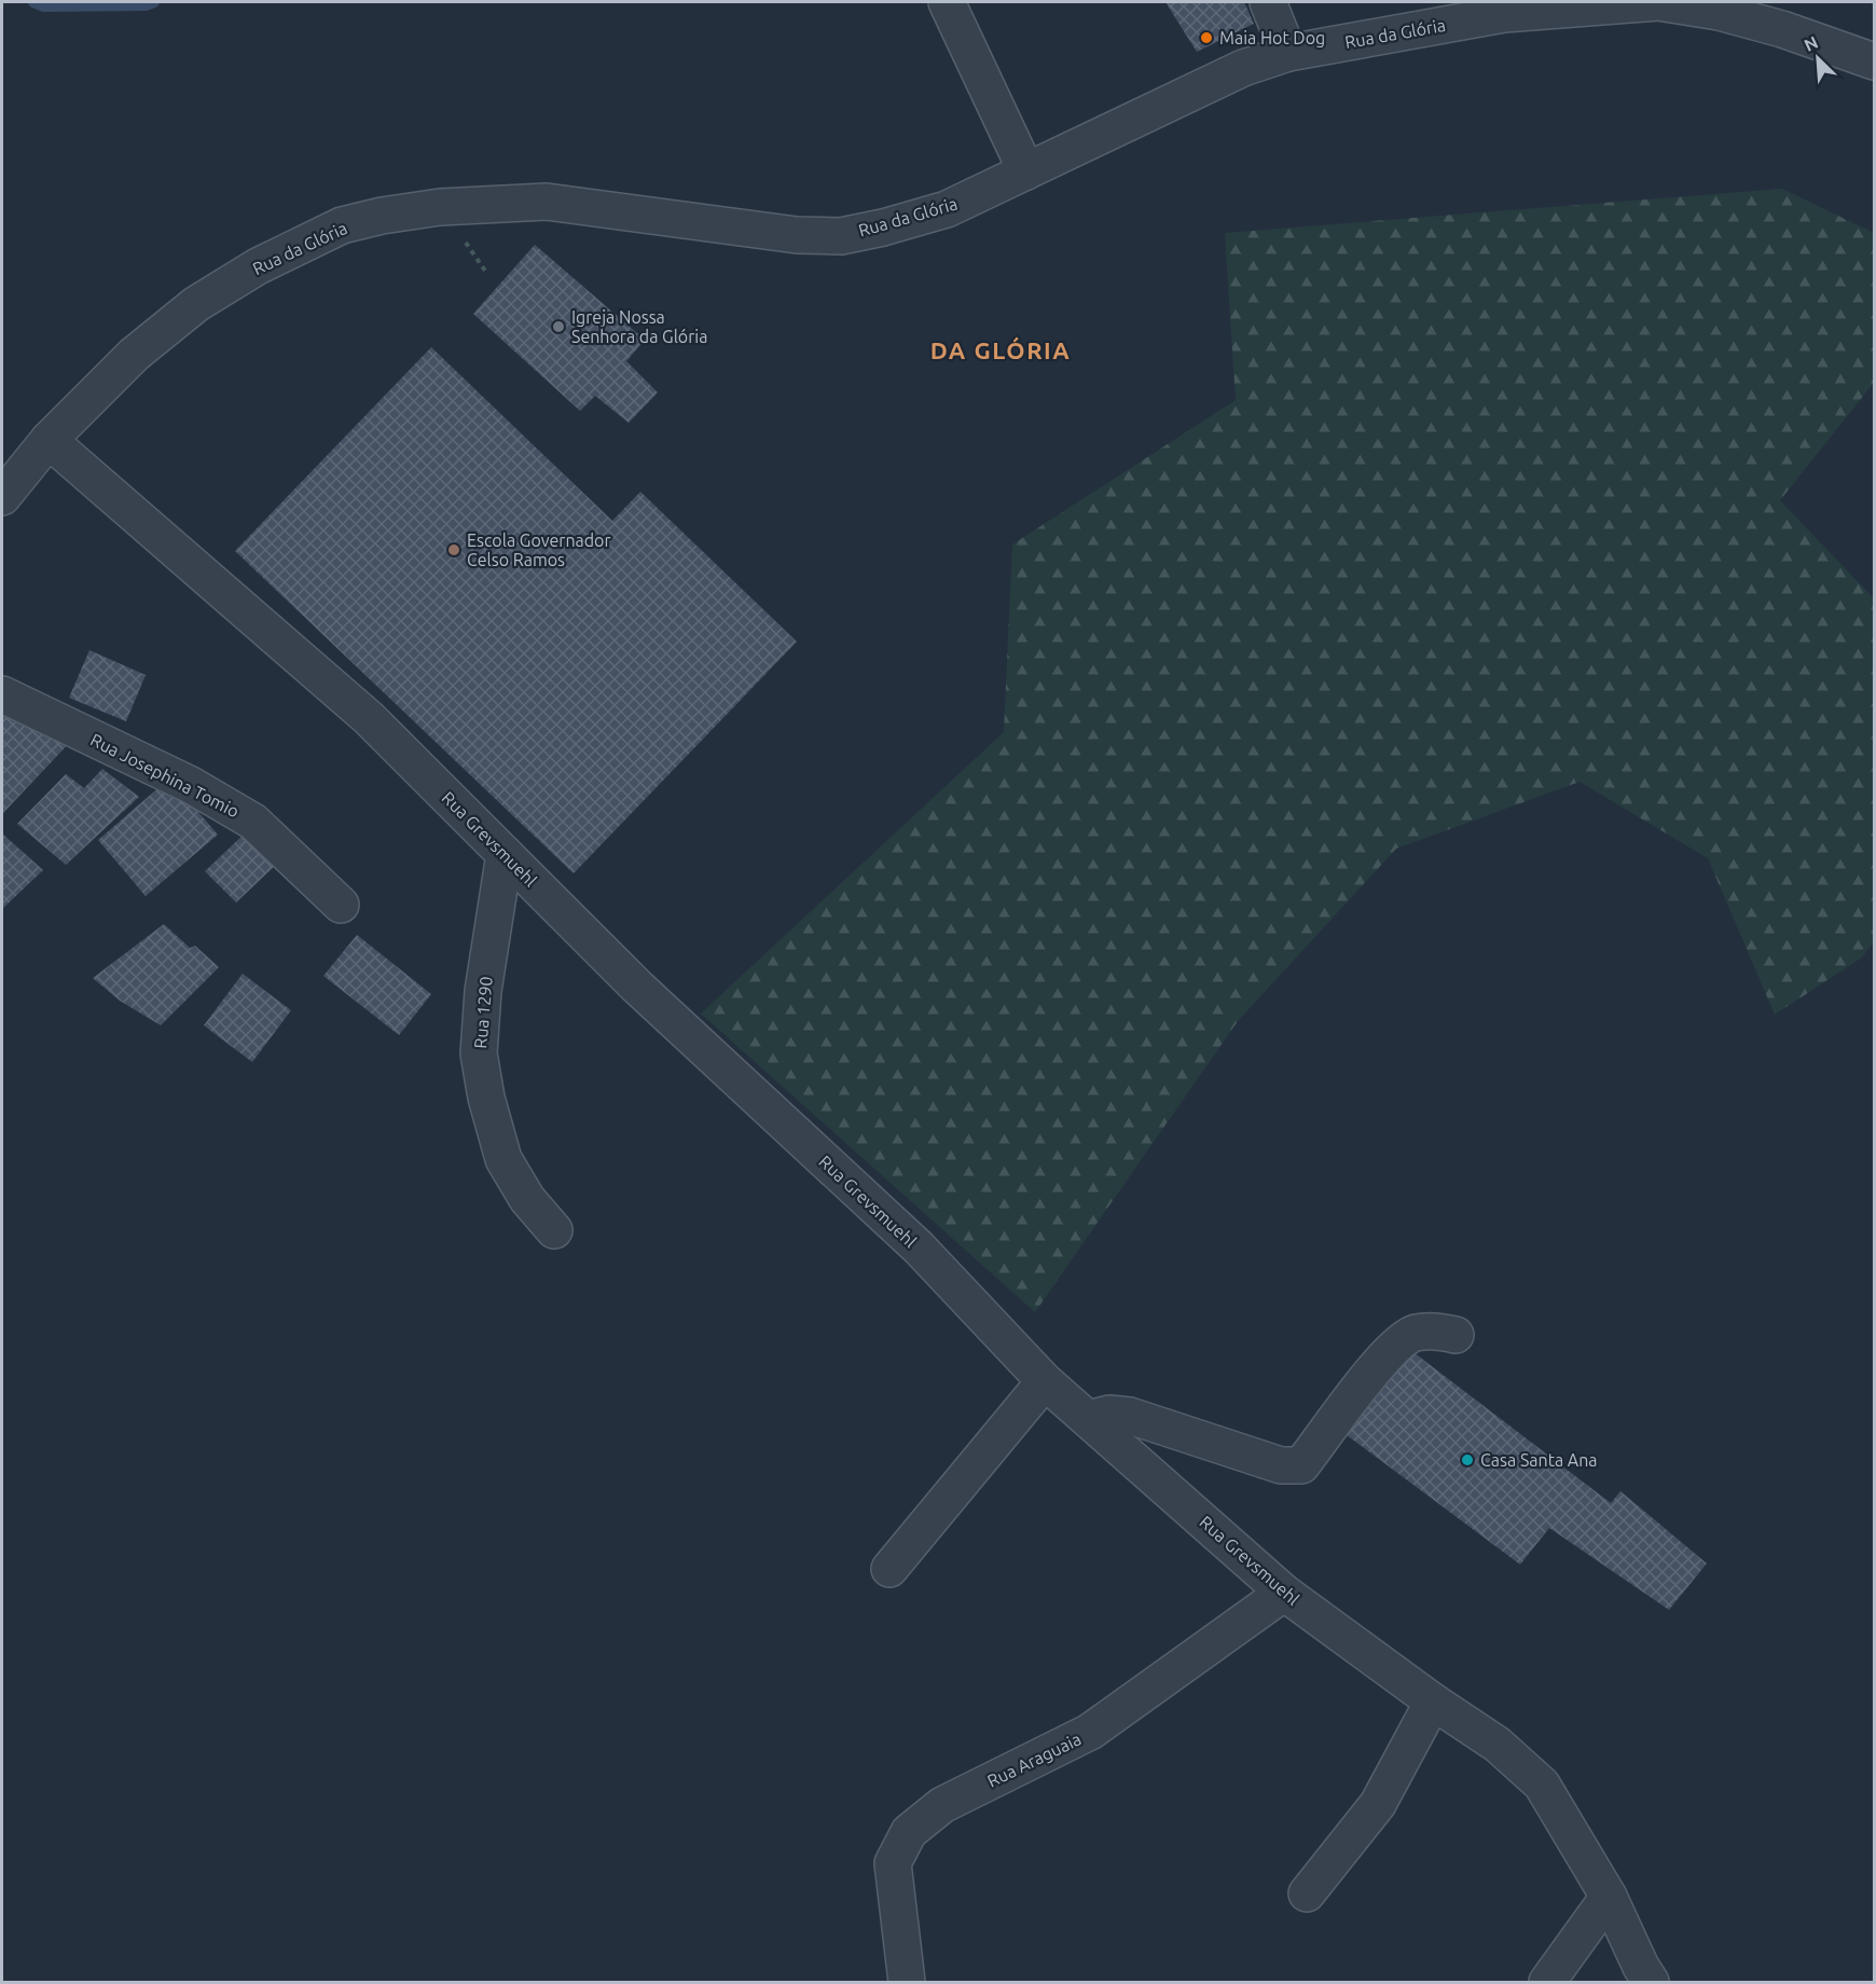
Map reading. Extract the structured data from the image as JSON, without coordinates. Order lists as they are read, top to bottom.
{
  "streets": {
    "street": [
      "Rua da Glória",
      "Rua Josephina Tomio",
      "Rua Grevsmuehl",
      "Rua 1290",
      "Rua Araguaia"
    ]
  },
  "crossings": [
    ["Rua da Glória", "Rua Grevsmuehl"],
    ["Rua Grevsmuehl", "Rua 1290"],
    ["Rua Grevsmuehl", "Rua Araguaia"]
  ],
  "districts": ["DA GLÓRIA"],
  "places": [
    "Maia Hot Dog",
    "Igreja Nossa Senhora da Glória",
    "Escola Governador Celso Ramos",
    "Casa Santa Ana"
  ],
  "north": "top left"
}
